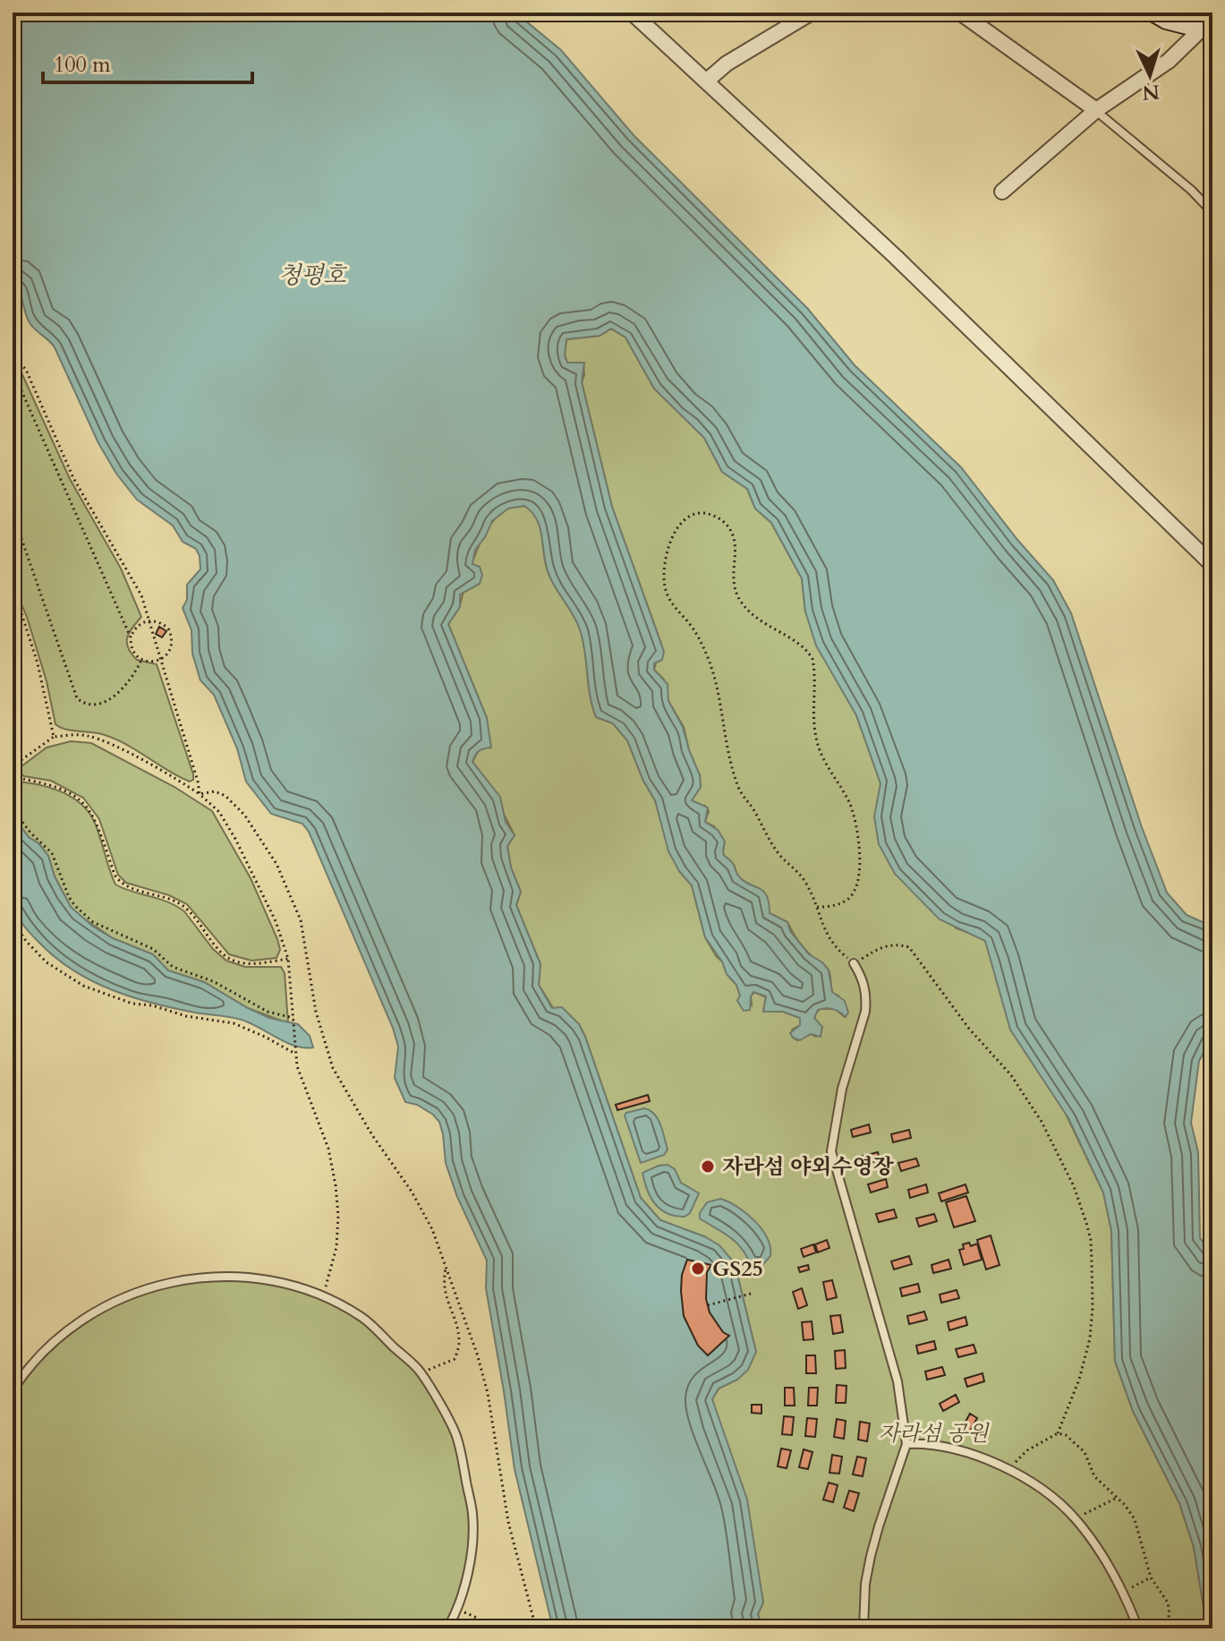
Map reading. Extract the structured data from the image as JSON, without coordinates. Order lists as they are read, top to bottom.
{
  "water": ["청평호"],
  "parks": ["자라섬 공원"],
  "places": ["자라섬 야외수영장", "GS25"],
  "scale_bar": "100 m",
  "north": "bottom"
}
